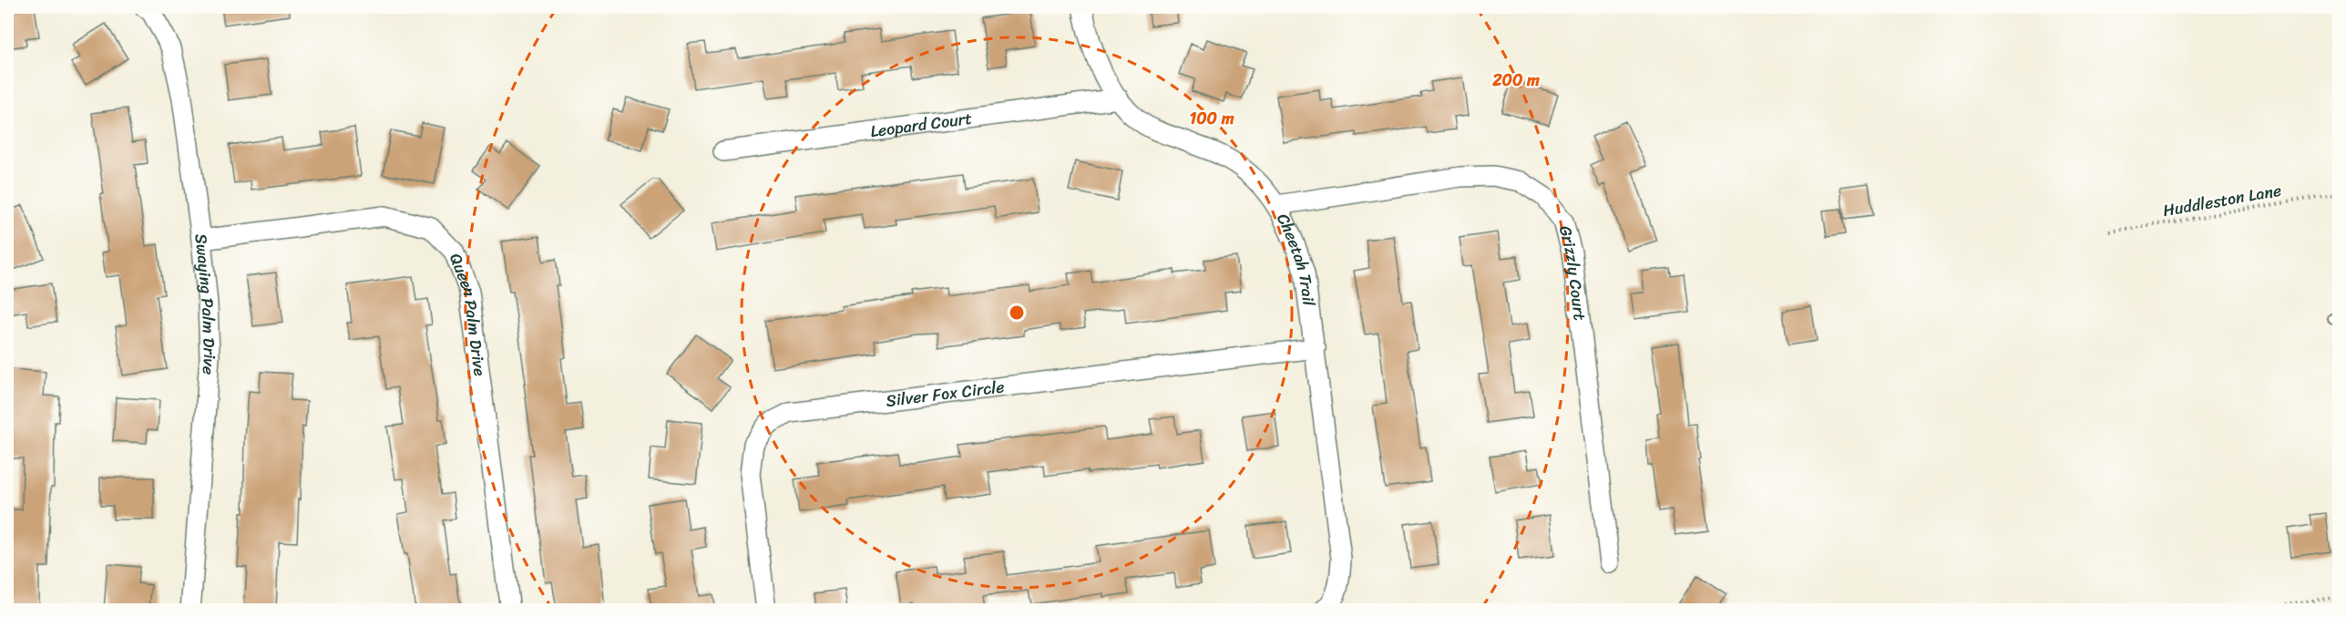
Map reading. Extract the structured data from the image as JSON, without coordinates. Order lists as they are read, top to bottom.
{
  "streets": {
    "street": [
      "Leopard Court",
      "Cheetah Trail",
      "Grizzly Court",
      "Swaying Palm Drive",
      "Queen Palm Drive",
      "Silver Fox Circle"
    ],
    "path": ["Huddleston Lane"]
  },
  "crossings": [
    ["Leopard Court", "Cheetah Trail"],
    ["Cheetah Trail", "Grizzly Court"],
    ["Cheetah Trail", "Silver Fox Circle"],
    ["Swaying Palm Drive", "Queen Palm Drive"]
  ],
  "rings": ["200 m", "100 m"]
}
